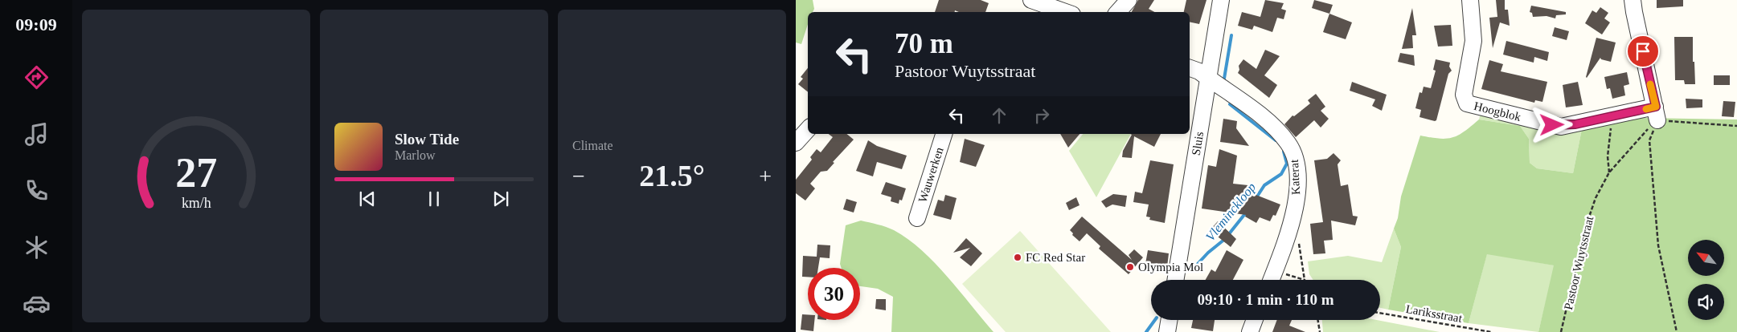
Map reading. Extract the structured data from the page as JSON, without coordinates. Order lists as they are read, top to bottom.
{
  "streets": {
    "street": [
      "Hoogblok",
      "Sluis",
      "Wauwerken",
      "Katerat"
    ],
    "path": ["Pastoor Wuytsstraat", "Lariksstraat"]
  },
  "crossings": [
    ["Hoogblok", "Pastoor Wuytsstraat"],
    ["Sluis", "Katerat"]
  ],
  "water": ["Vleminckloop"],
  "places": ["FC Red Star", "Olympia Mol"],
  "north": "top left",
  "page": {
    "tabs": "09:09",
    "tile": "Climate",
    "turn": ["70 m", "Pastoor Wuytsstraat"],
    "song": ["Slow Tide", "Marlow"],
    "heat": ["−", "21.5°", "+"],
    "limit": "30",
    "trip": "09:10 · 1 min · 110 m",
    "gauge": ["27", "km/h"]
  }
}
